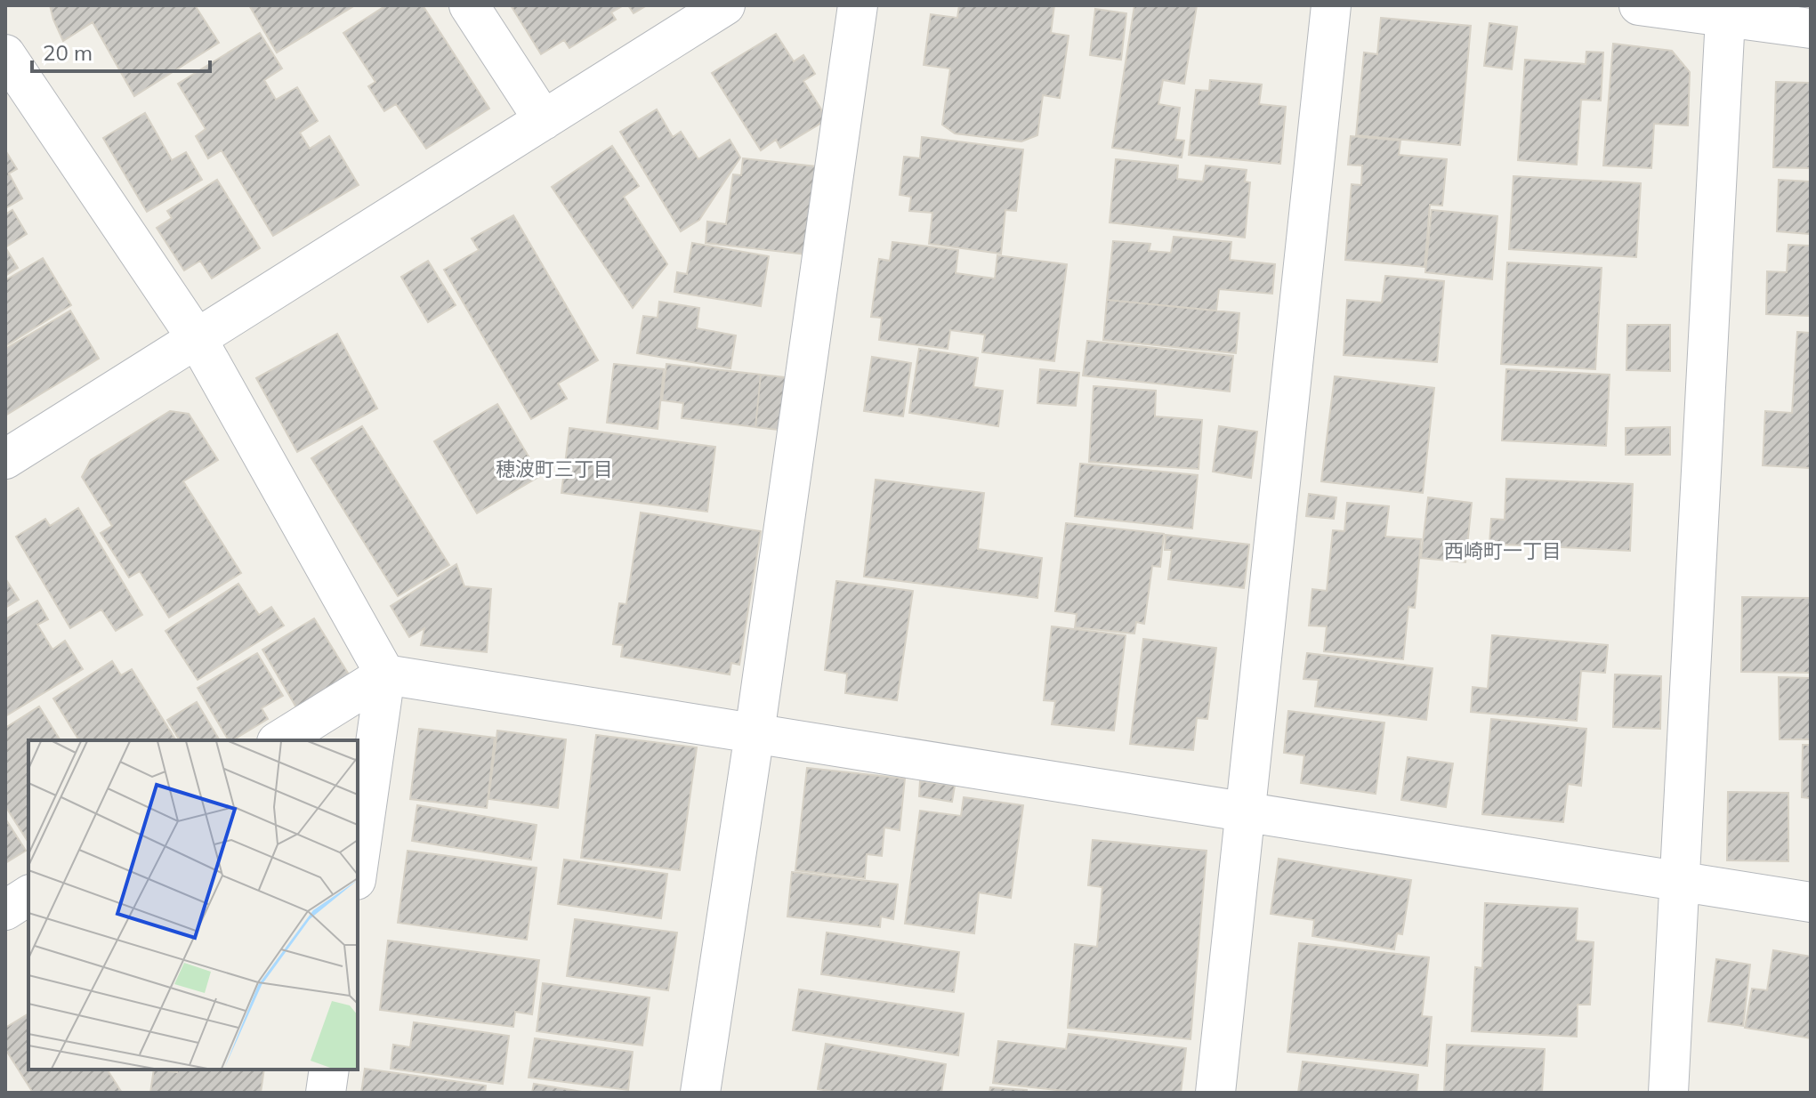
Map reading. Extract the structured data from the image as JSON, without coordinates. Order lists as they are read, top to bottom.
{
  "districts": ["穂波町三丁目", "西崎町一丁目"],
  "scale_bar": "20 m"
}
